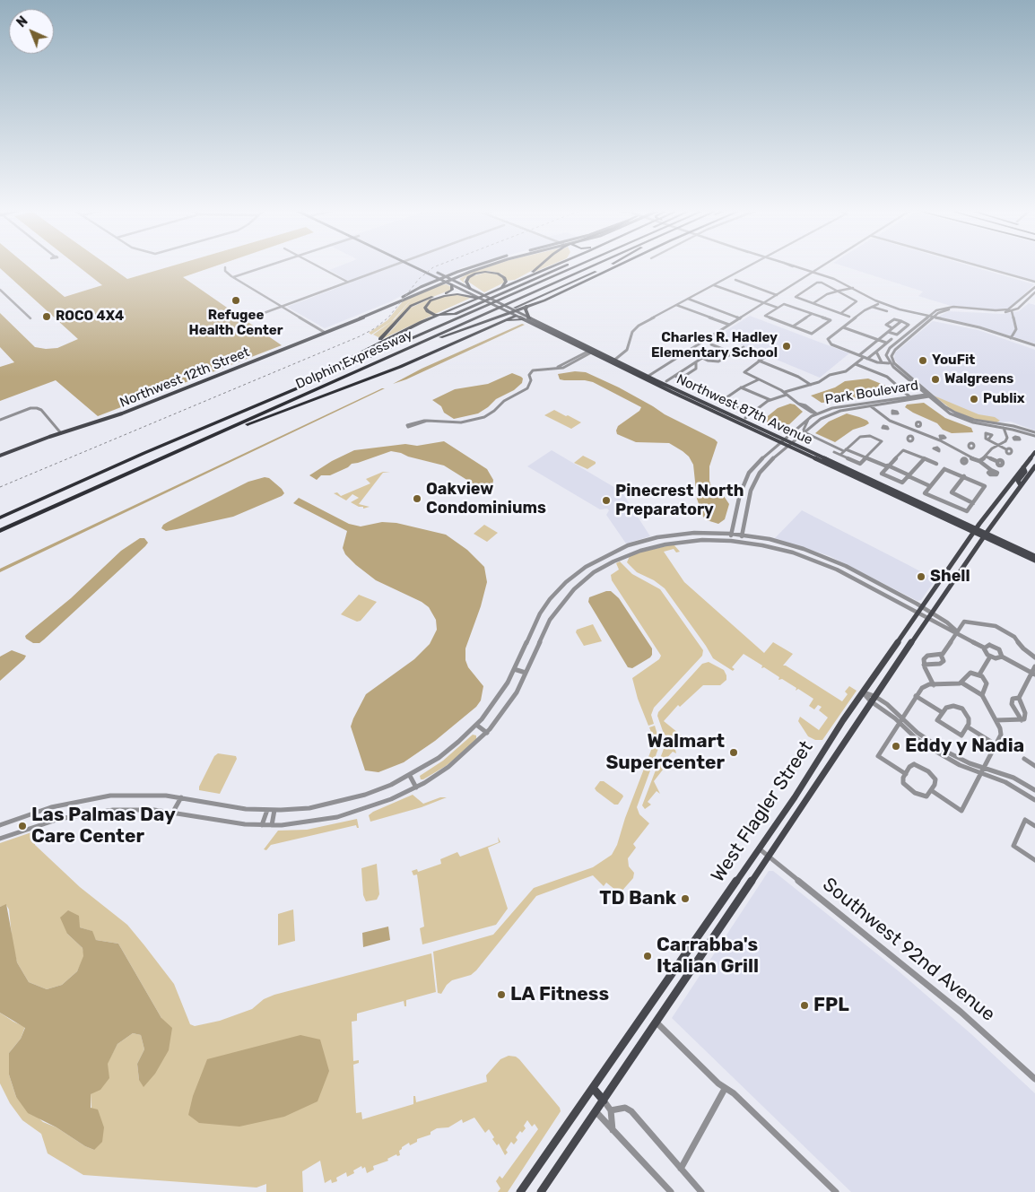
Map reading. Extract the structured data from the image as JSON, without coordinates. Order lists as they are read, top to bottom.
{
  "streets": {
    "highway": ["Dolphin Expressway"],
    "main road": ["Northwest 12th Street", "Northwest 87th Avenue", "West Flagler Street"],
    "street": ["Park Boulevard", "Southwest 92nd Avenue"]
  },
  "crossings": [
    ["Northwest 12th Street", "Northwest 87th Avenue"],
    ["Park Boulevard", "Northwest 87th Avenue"],
    ["Northwest 87th Avenue", "West Flagler Street"],
    ["West Flagler Street", "Southwest 92nd Avenue"]
  ],
  "places": [
    "Refugee Health Center",
    "ROCO 4X4",
    "Charles R. Hadley Elementary School",
    "YouFit",
    "Walgreens",
    "Publix",
    "Oakview Condominiums",
    "Pinecrest North Preparatory",
    "Shell",
    "Eddy y Nadia",
    "Walmart Supercenter",
    "Las Palmas Day Care Center",
    "TD Bank",
    "Carrabba's Italian Grill",
    "LA Fitness",
    "FPL"
  ],
  "north": "top left"
}
